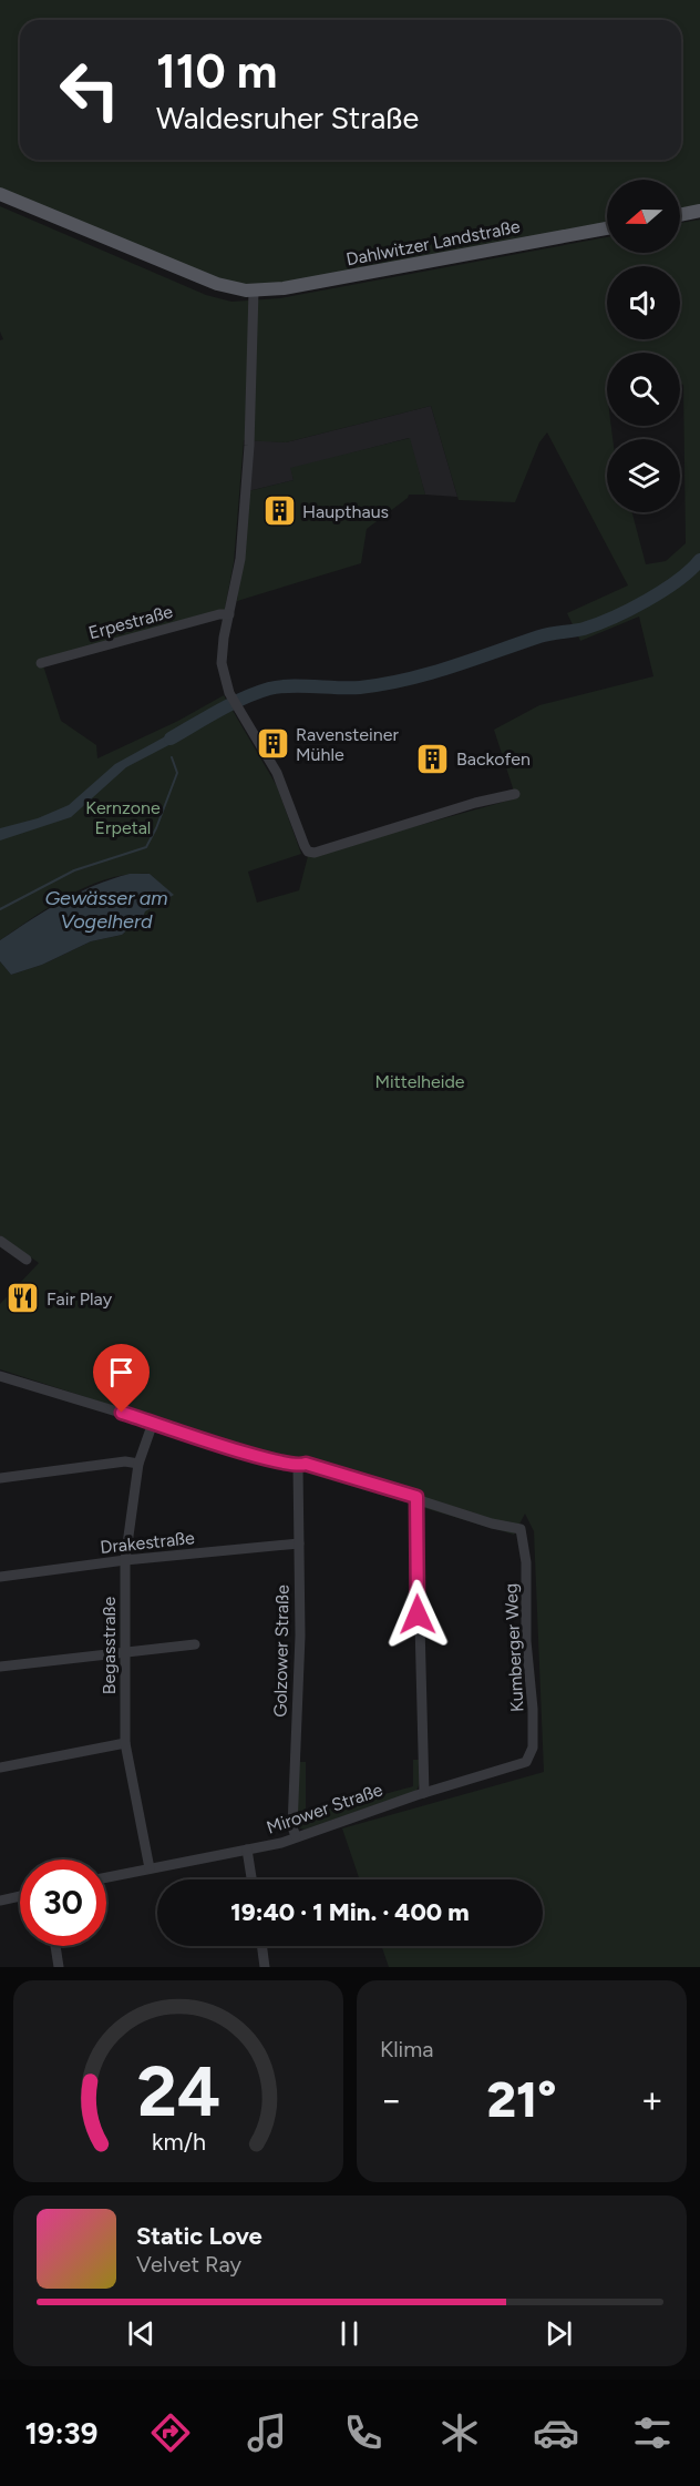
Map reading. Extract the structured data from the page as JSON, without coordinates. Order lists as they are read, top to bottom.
{
  "streets": {
    "main road": ["Dahlwitzer Landstraße"],
    "street": [
      "Erpestraße",
      "Drakestraße",
      "Begasstraße",
      "Kumberger Weg",
      "Golzower Straße",
      "Mirower Straße"
    ]
  },
  "crossings": [
    ["Drakestraße", "Begasstraße"],
    ["Drakestraße", "Golzower Straße"],
    ["Begasstraße", "Mirower Straße"],
    ["Kumberger Weg", "Mirower Straße"],
    ["Golzower Straße", "Mirower Straße"]
  ],
  "water": ["Gewässer am Vogelherd"],
  "parks": ["Kernzone Erpetal", "Mittelheide"],
  "places": {
    "building": ["Haupthaus", "Ravensteiner Mühle", "Backofen"],
    "restaurant": ["Fair Play"]
  },
  "north": "left",
  "page": {
    "turn": ["110 m", "Waldesruher Straße"],
    "limit": "30",
    "trip": "19:40 · 1 Min. · 400 m",
    "tile": "Klima",
    "heat": ["−", "21°", "+"],
    "song": ["Static Love", "Velvet Ray"],
    "tabs": "19:39",
    "gauge": ["24", "km/h"]
  }
}
